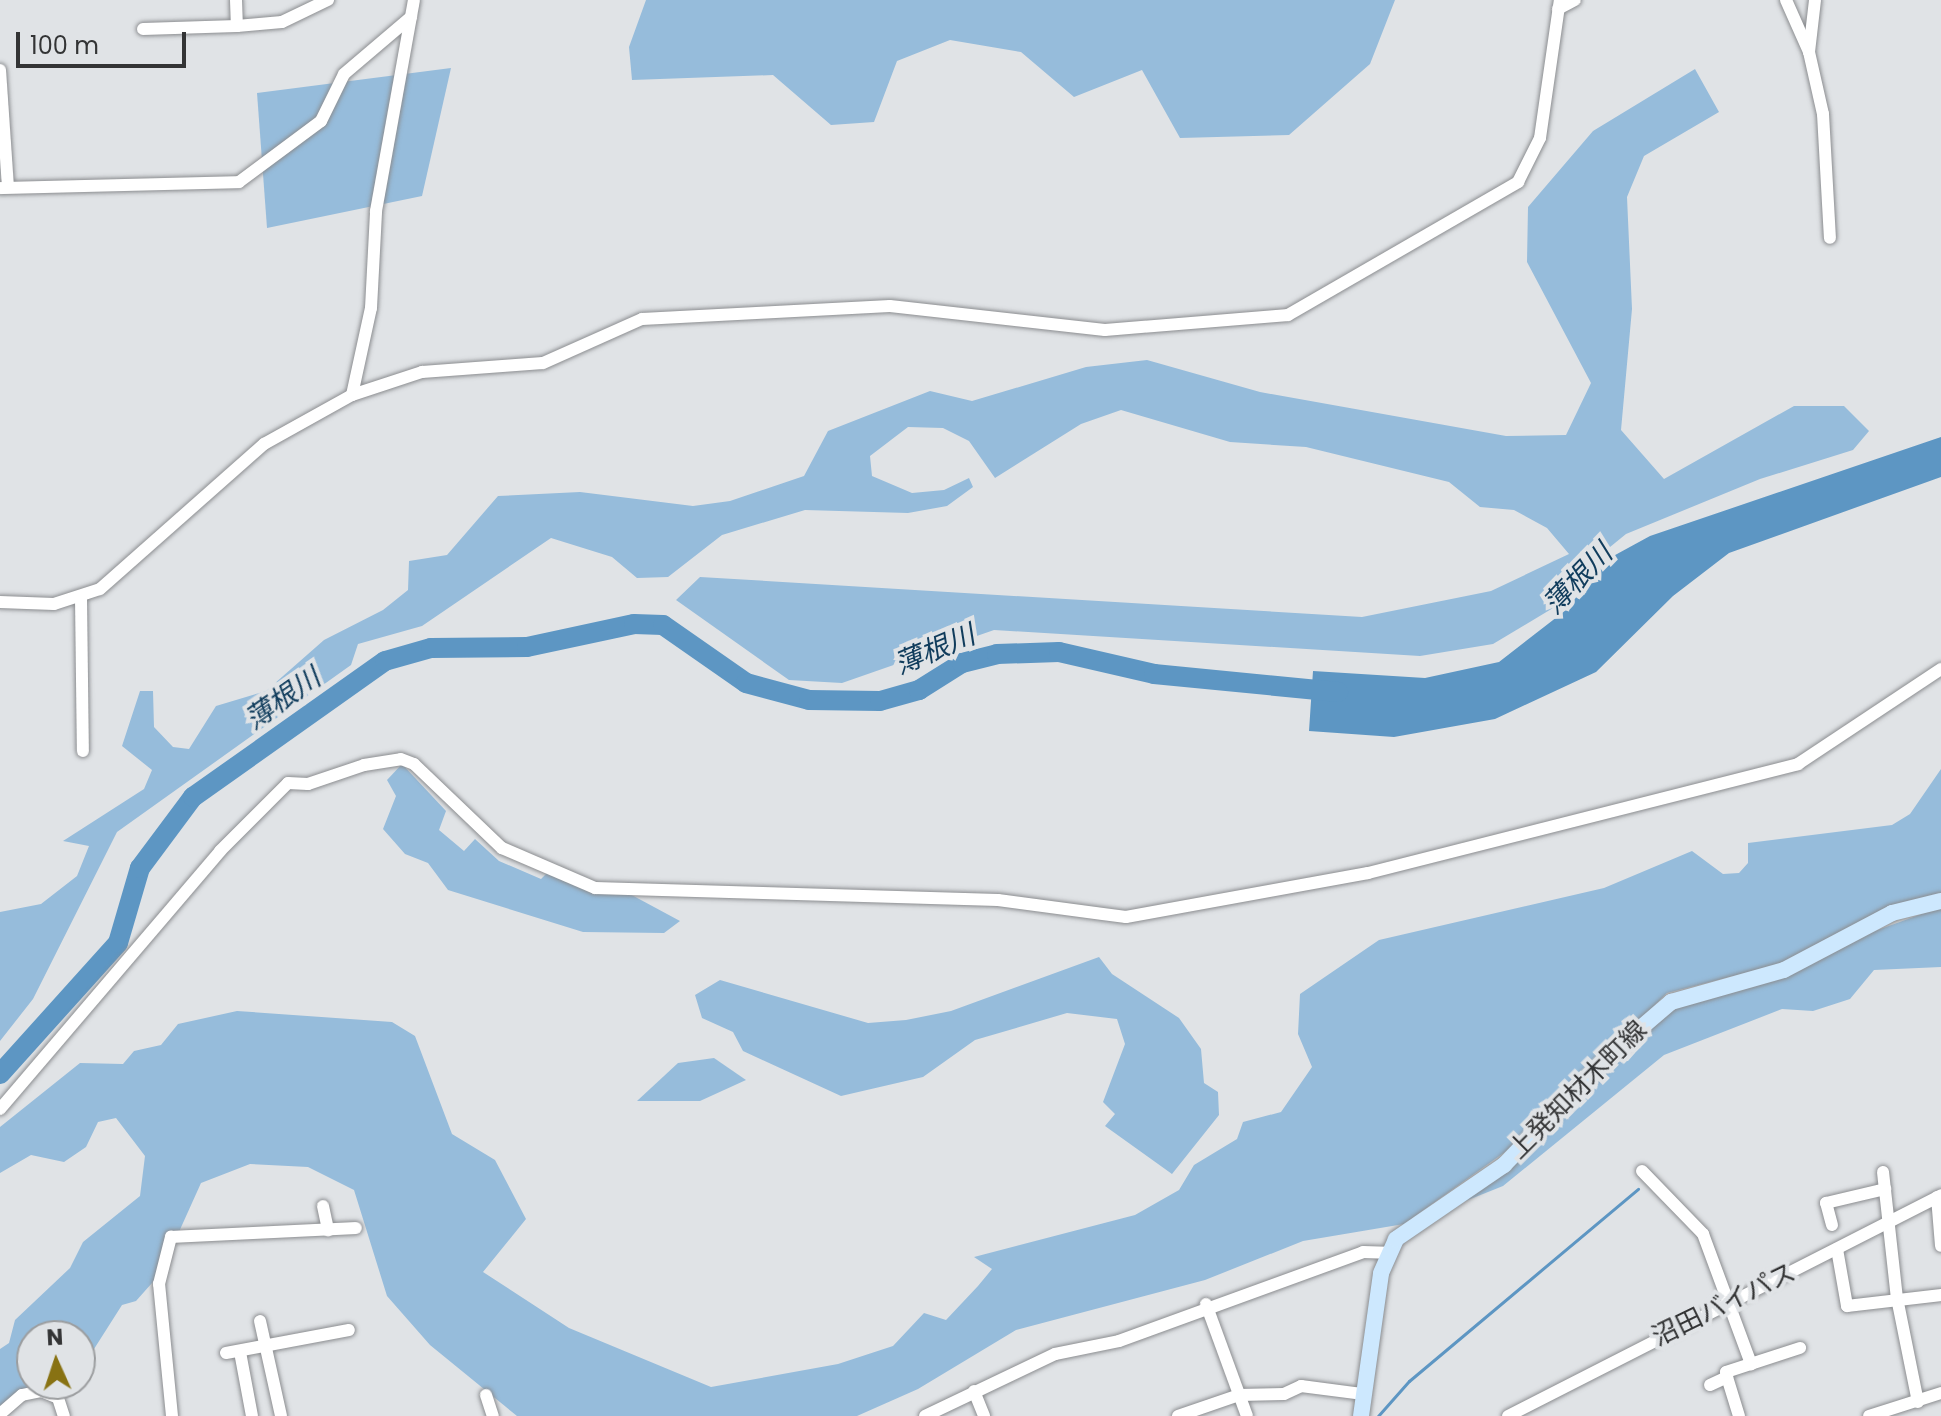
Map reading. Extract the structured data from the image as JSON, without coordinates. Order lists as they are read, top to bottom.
{
  "streets": {
    "main road": ["上発知材木町線"],
    "street": ["沼田バイパス"]
  },
  "water": ["薄根川"],
  "scale_bar": "100 m",
  "north": "top"
}
